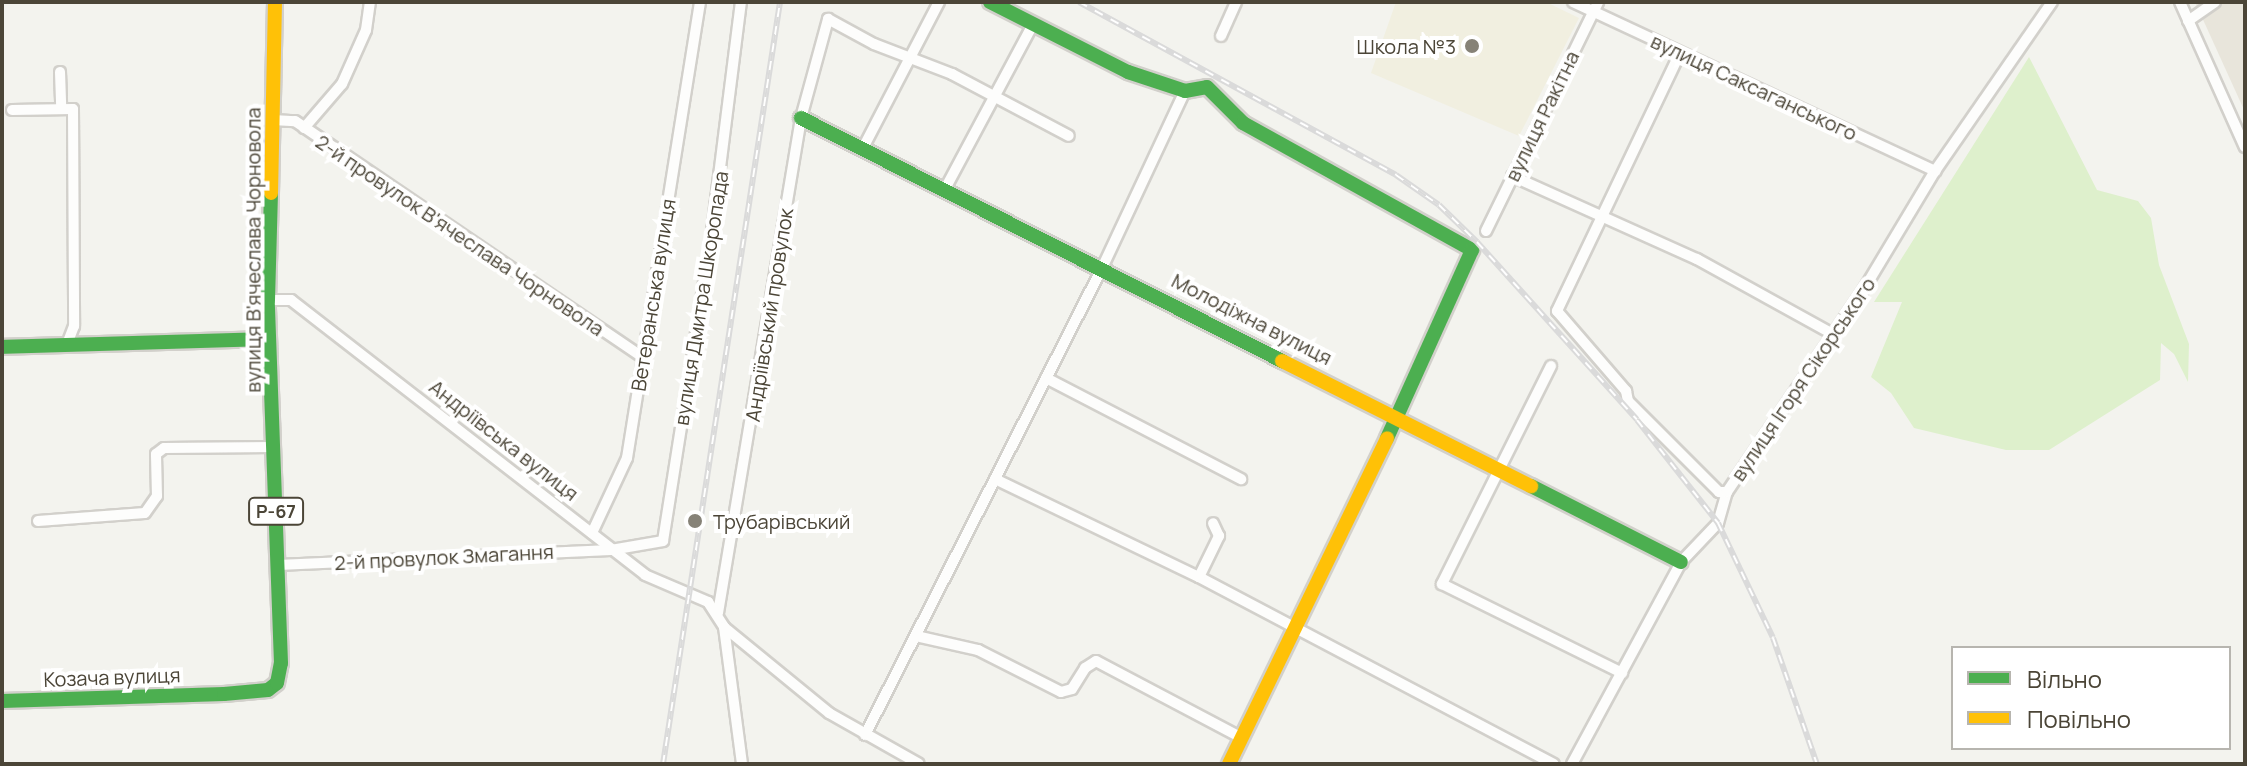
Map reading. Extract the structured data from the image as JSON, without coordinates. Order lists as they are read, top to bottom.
{
  "streets": {
    "street": [
      "вулиця Саксаганського",
      "вулиця Ракітна",
      "2-й провулок В'ячеслава Чорновола",
      "вулиця В'ячеслава Чорновола",
      "Ветеранська вулиця",
      "вулиця Дмитра Шкоропада",
      "Андріївський провулок",
      "Молодіжна вулиця",
      "вулиця Ігоря Сікорського",
      "Андріївська вулиця",
      "Р-67",
      "2-й провулок Змагання",
      "Козача вулиця"
    ]
  },
  "crossings": [
    ["вулиця Саксаганського", "вулиця Ракітна"],
    ["вулиця Саксаганського", "вулиця Ігоря Сікорського"],
    ["2-й провулок В'ячеслава Чорновола", "вулиця В'ячеслава Чорновола"],
    ["2-й провулок В'ячеслава Чорновола", "Ветеранська вулиця"],
    ["вулиця В'ячеслава Чорновола", "Андріївська вулиця"],
    ["вулиця В'ячеслава Чорновола", "2-й провулок Змагання"],
    ["вулиця В'ячеслава Чорновола", "Козача вулиця"],
    ["Ветеранська вулиця", "Андріївська вулиця"],
    ["вулиця Дмитра Шкоропада", "Андріївська вулиця"],
    ["вулиця Дмитра Шкоропада", "2-й провулок Змагання"],
    ["Андріївський провулок", "Молодіжна вулиця"],
    ["Андріївський провулок", "Андріївська вулиця"],
    ["Молодіжна вулиця", "вулиця Ігоря Сікорського"],
    ["Андріївська вулиця", "2-й провулок Змагання"]
  ],
  "places": ["Школа №3", "Трубарівський"],
  "legend": ["Вільно", "Повільно"]
}
